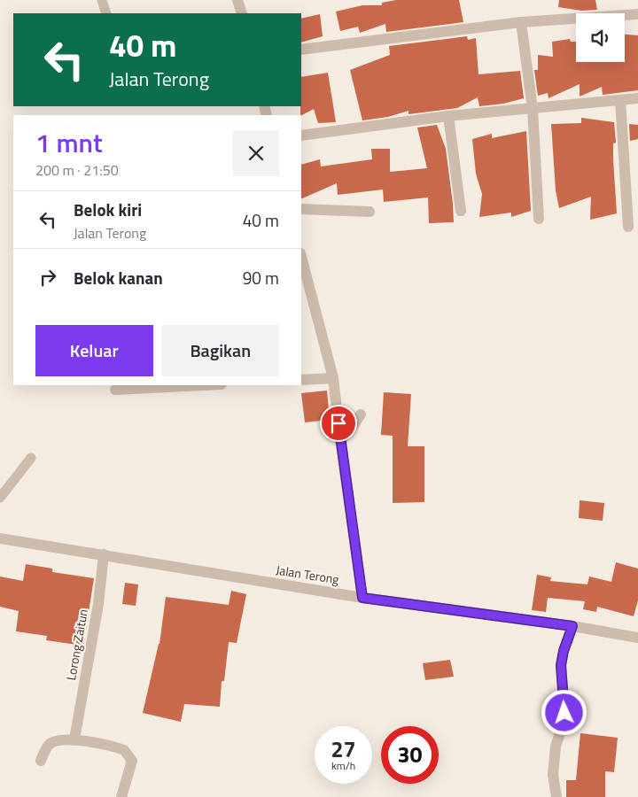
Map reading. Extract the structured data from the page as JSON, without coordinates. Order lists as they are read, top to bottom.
{
  "streets": {
    "street": ["Jalan Terong", "Lorong Zaitun"]
  },
  "crossings": [
    ["Jalan Terong", "Lorong Zaitun"]
  ],
  "page": {
    "turn": ["40 m", "Jalan Terong"],
    "heading": ["1 mnt", "200 m · 21:50"],
    "list": [
      {
        "name": "Belok kiri",
        "note": "Jalan Terong",
        "value": "40 m"
      },
      {
        "name": "Belok kanan",
        "value": "90 m"
      }
    ],
    "buttons": ["Keluar", "Bagikan"],
    "speed": "27 km/h",
    "limit": "30"
  }
}
